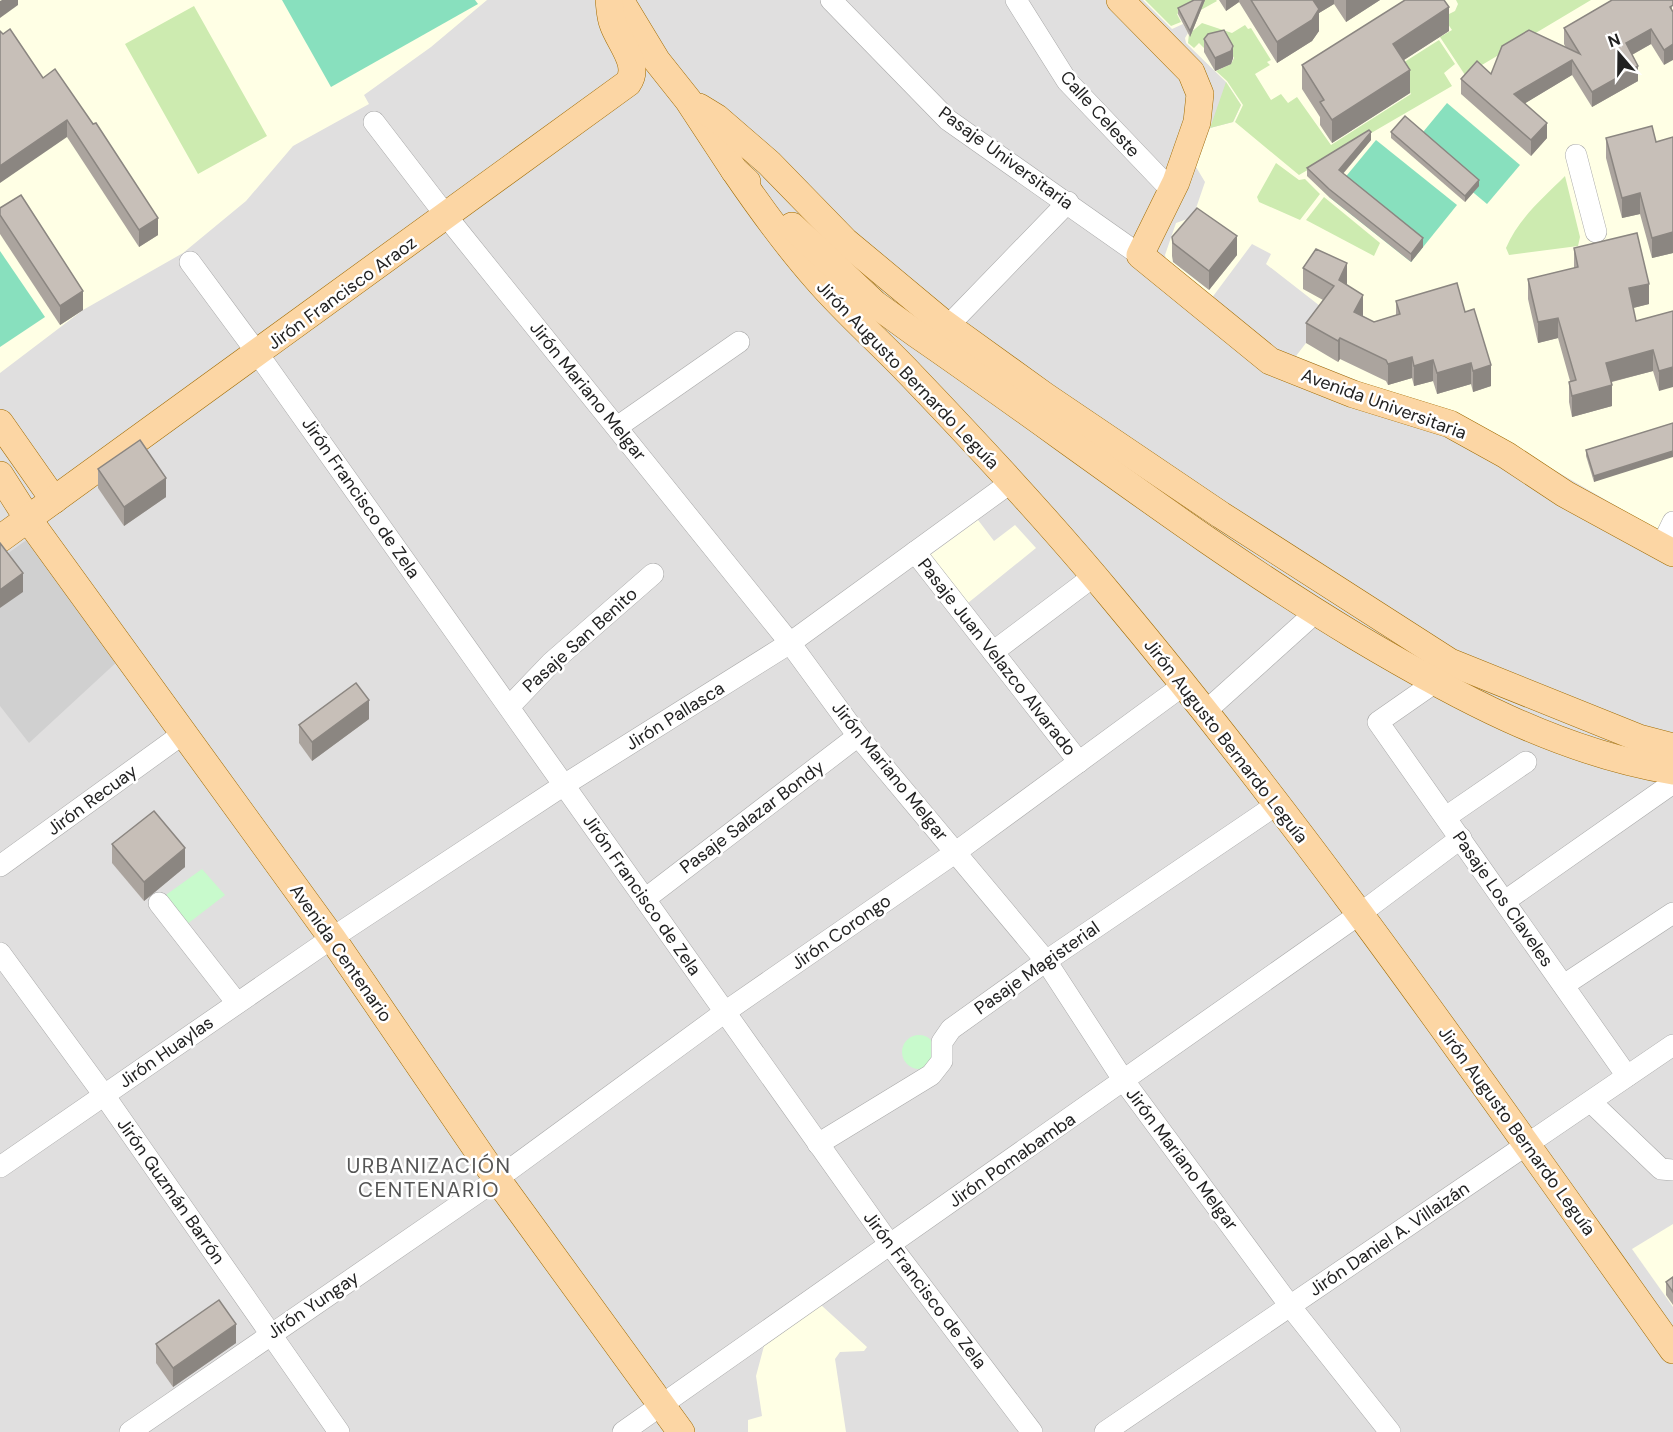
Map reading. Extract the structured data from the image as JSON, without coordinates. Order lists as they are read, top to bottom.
{
  "streets": {
    "main road": [
      "Jirón Francisco Araoz",
      "Jirón Augusto Bernardo Leguía",
      "Avenida Universitaria",
      "Avenida Centenario"
    ],
    "street": [
      "Calle Celeste",
      "Pasaje Universitaria",
      "Jirón Mariano Melgar",
      "Jirón Francisco de Zela",
      "Pasaje San Benito",
      "Pasaje Juan Velazco Alvarado",
      "Jirón Pallasca",
      "Jirón Recuay",
      "Pasaje Salazar Bondy",
      "Pasaje Los Claveles",
      "Jirón Corongo",
      "Pasaje Magisterial",
      "Jirón Huaylas",
      "Jirón Pomabamba",
      "Jirón Guzmán Barrón",
      "Jirón Daniel A. Villaizán",
      "Jirón Yungay"
    ]
  },
  "crossings": [
    ["Pasaje Universitaria", "Avenida Universitaria"],
    ["Jirón Francisco Araoz", "Jirón Mariano Melgar"],
    ["Jirón Francisco Araoz", "Jirón Francisco de Zela"],
    ["Jirón Francisco Araoz", "Avenida Centenario"],
    ["Jirón Augusto Bernardo Leguía", "Jirón Pallasca"],
    ["Jirón Augusto Bernardo Leguía", "Jirón Corongo"],
    ["Jirón Augusto Bernardo Leguía", "Pasaje Magisterial"],
    ["Jirón Augusto Bernardo Leguía", "Jirón Pomabamba"],
    ["Jirón Augusto Bernardo Leguía", "Jirón Daniel A. Villaizán"],
    ["Jirón Mariano Melgar", "Jirón Pallasca"],
    ["Jirón Mariano Melgar", "Pasaje Salazar Bondy"],
    ["Jirón Mariano Melgar", "Jirón Corongo"],
    ["Jirón Mariano Melgar", "Pasaje Magisterial"],
    ["Jirón Mariano Melgar", "Jirón Pomabamba"],
    ["Jirón Mariano Melgar", "Jirón Daniel A. Villaizán"],
    ["Jirón Francisco de Zela", "Pasaje San Benito"],
    ["Jirón Francisco de Zela", "Jirón Pallasca"],
    ["Jirón Francisco de Zela", "Pasaje Salazar Bondy"],
    ["Jirón Francisco de Zela", "Jirón Corongo"],
    ["Jirón Francisco de Zela", "Pasaje Magisterial"],
    ["Jirón Francisco de Zela", "Jirón Pomabamba"],
    ["Pasaje Juan Velazco Alvarado", "Jirón Pallasca"],
    ["Pasaje Juan Velazco Alvarado", "Jirón Corongo"],
    ["Jirón Pallasca", "Avenida Centenario"],
    ["Jirón Pallasca", "Jirón Huaylas"],
    ["Jirón Recuay", "Avenida Centenario"],
    ["Pasaje Los Claveles", "Jirón Pomabamba"],
    ["Pasaje Los Claveles", "Jirón Daniel A. Villaizán"],
    ["Jirón Corongo", "Avenida Centenario"],
    ["Jirón Corongo", "Jirón Yungay"],
    ["Avenida Centenario", "Jirón Huaylas"],
    ["Avenida Centenario", "Jirón Pomabamba"],
    ["Avenida Centenario", "Jirón Yungay"],
    ["Jirón Huaylas", "Jirón Guzmán Barrón"],
    ["Jirón Guzmán Barrón", "Jirón Yungay"]
  ],
  "districts": ["URBANIZACIÓN CENTENARIO"],
  "north": "top"
}
